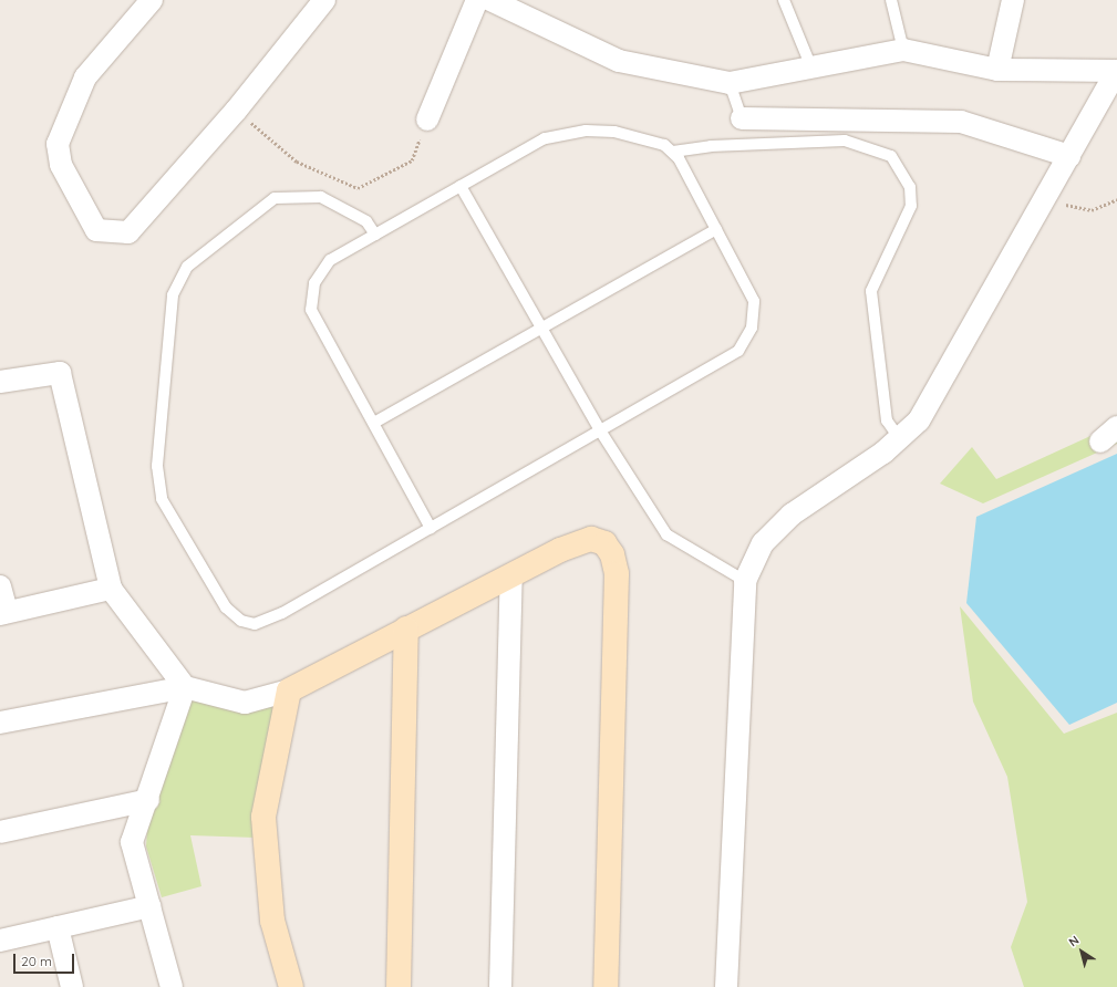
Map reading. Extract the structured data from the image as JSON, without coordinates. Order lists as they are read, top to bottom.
{
  "scale_bar": "20 m",
  "north": "top left"
}
